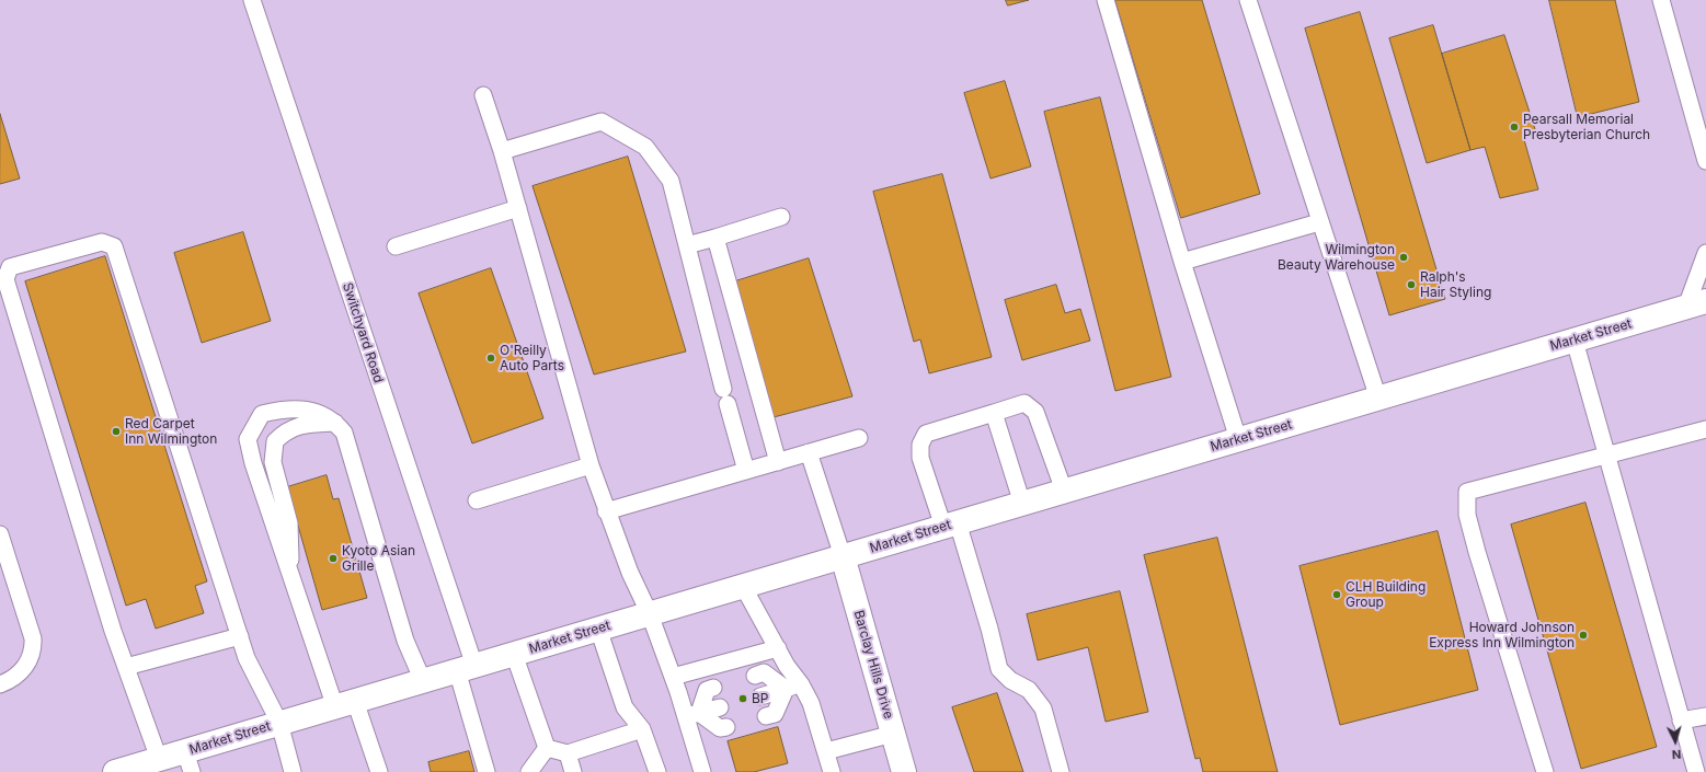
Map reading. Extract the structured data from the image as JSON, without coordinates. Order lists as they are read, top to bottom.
{
  "streets": {
    "main road": ["Market Street", "Barclay Hills Drive"],
    "lane": ["Switchyard Road"]
  },
  "crossings": [
    ["Switchyard Road", "Market Street"],
    ["Market Street", "Barclay Hills Drive"]
  ],
  "places": [
    "Pearsall Memorial Presbyterian Church",
    "Wilmington Beauty Warehouse",
    "Ralph's Hair Styling",
    "O'Reilly Auto Parts",
    "Red Carpet Inn Wilmington",
    "Kyoto Asian Grille",
    "CLH Building Group",
    "Howard Johnson Express Inn Wilmington",
    "BP"
  ],
  "north": "bottom"
}
